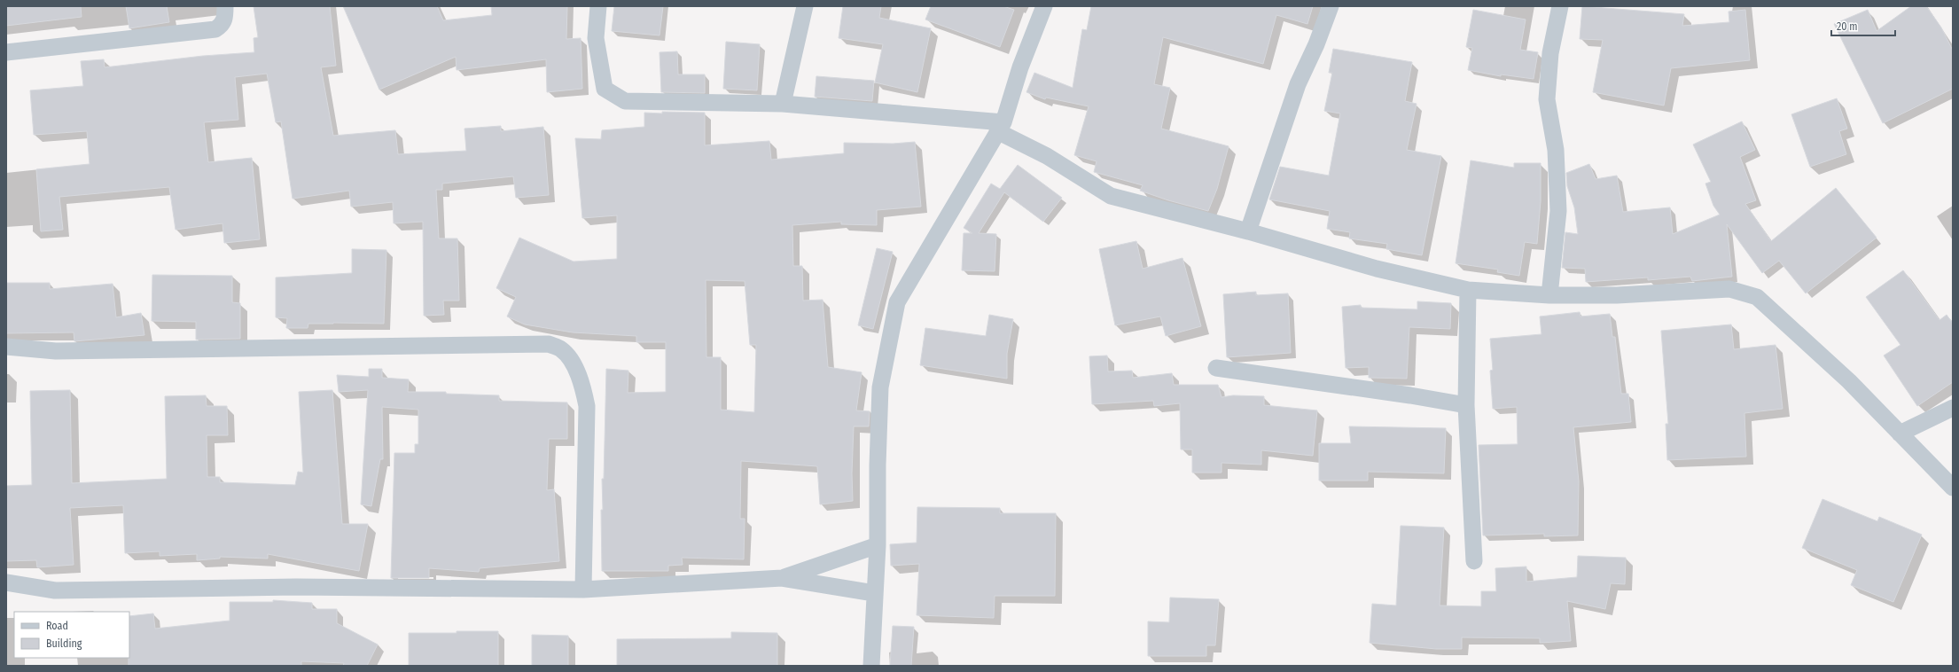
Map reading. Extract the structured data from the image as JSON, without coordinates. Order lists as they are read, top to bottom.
{
  "legend": ["Road", "Building"],
  "scale_bar": "20 m"
}
